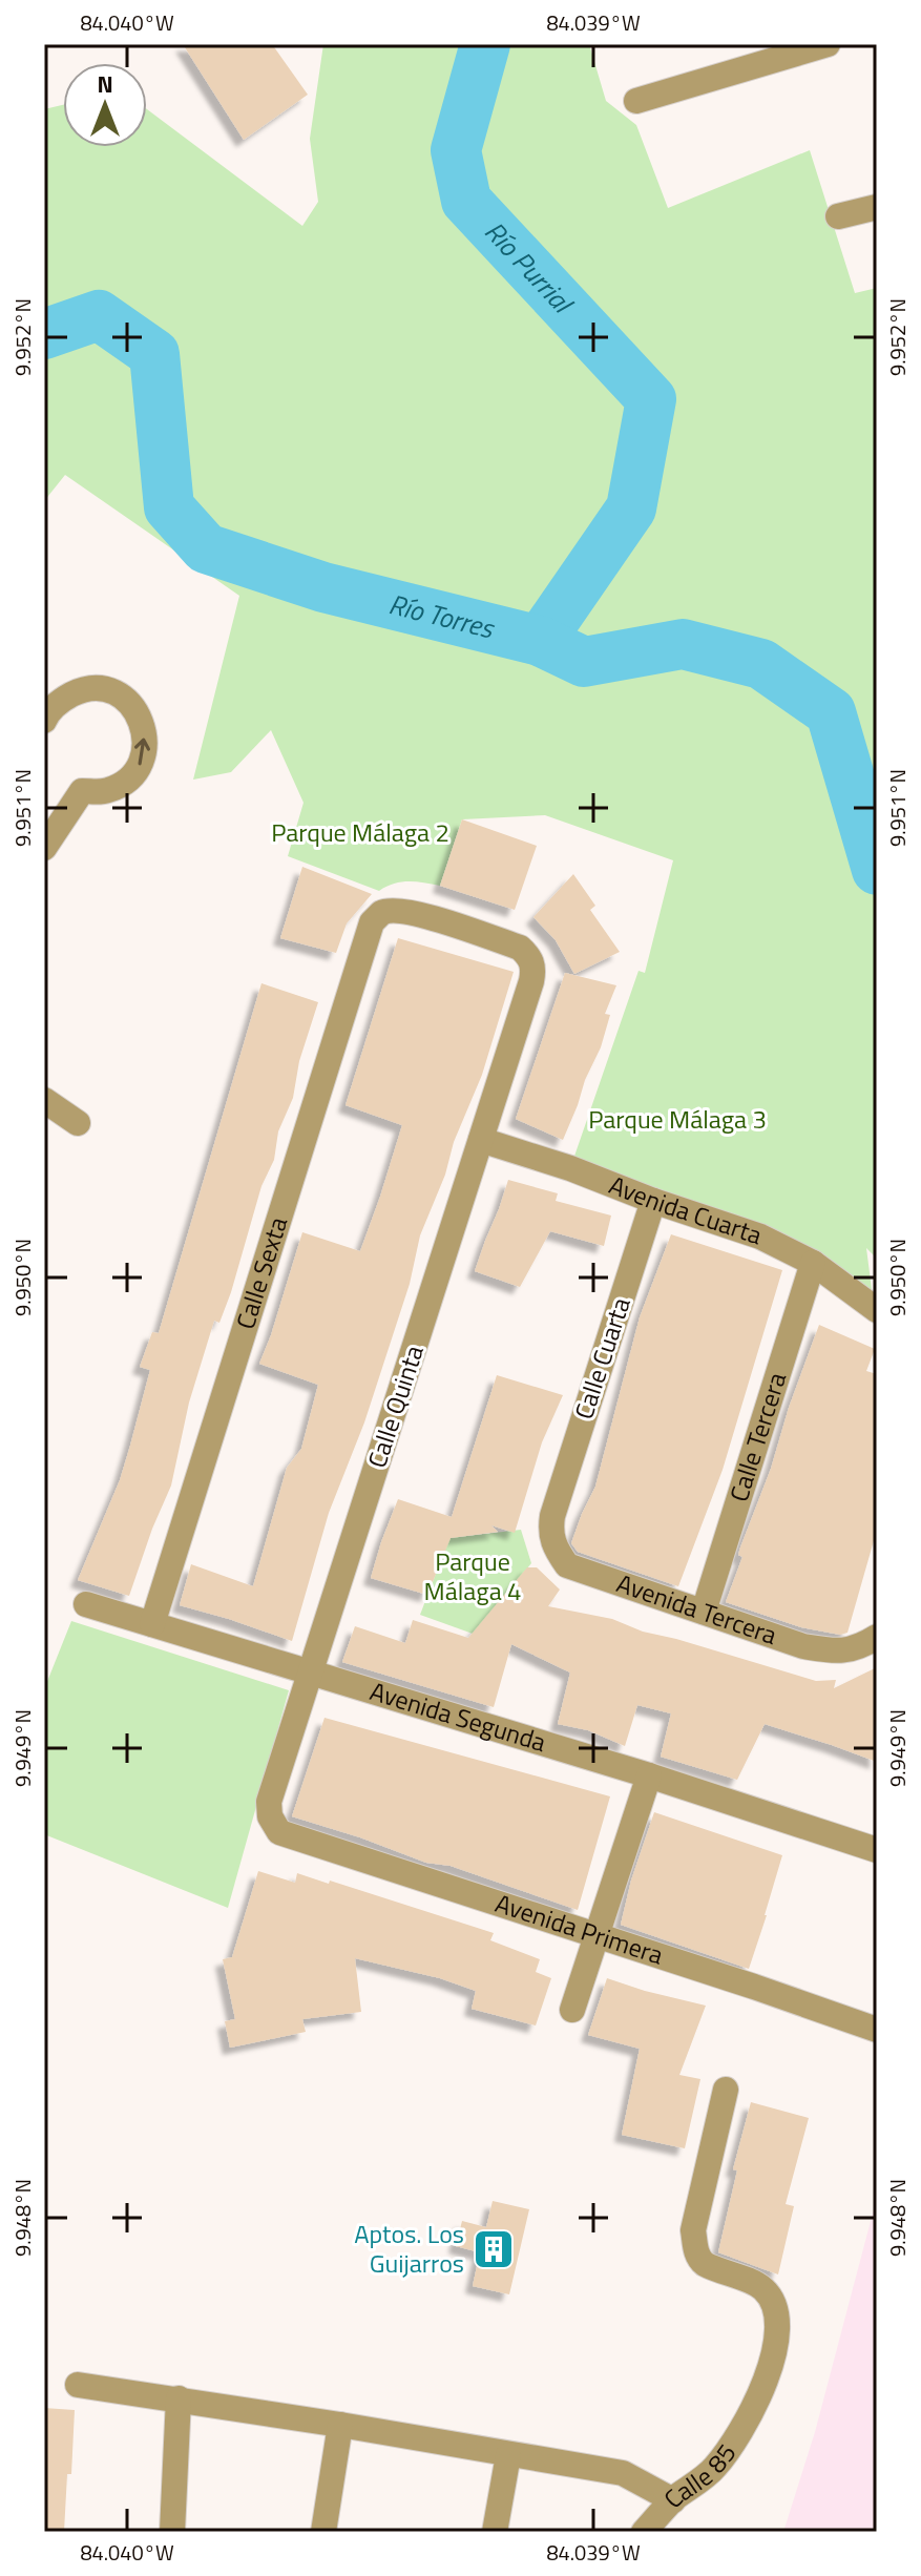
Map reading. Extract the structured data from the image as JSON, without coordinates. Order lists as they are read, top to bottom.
{
  "streets": {
    "street": [
      "Avenida Cuarta",
      "Calle Sexta",
      "Calle Cuarta",
      "Calle Quinta",
      "Calle Tercera",
      "Avenida Tercera",
      "Avenida Segunda",
      "Avenida Primera",
      "Calle 85"
    ]
  },
  "crossings": [
    ["Avenida Cuarta", "Calle Cuarta"],
    ["Avenida Cuarta", "Calle Quinta"],
    ["Avenida Cuarta", "Calle Tercera"],
    ["Calle Sexta", "Calle Quinta"],
    ["Calle Sexta", "Avenida Segunda"],
    ["Calle Cuarta", "Avenida Tercera"],
    ["Calle Quinta", "Avenida Segunda"],
    ["Calle Quinta", "Avenida Primera"],
    ["Calle Tercera", "Avenida Tercera"]
  ],
  "water": ["Río Purrial", "Río Torres"],
  "parks": ["Parque Málaga 2", "Parque Málaga 3", "Parque Málaga 4"],
  "places": {
    "building": ["Aptos. Los Guijarros"]
  },
  "north": "top",
  "coordinates": [
    "84.040°W",
    "84.039°W",
    "9.952°N",
    "9.951°N",
    "9.950°N",
    "9.949°N",
    "9.948°N"
  ]
}
